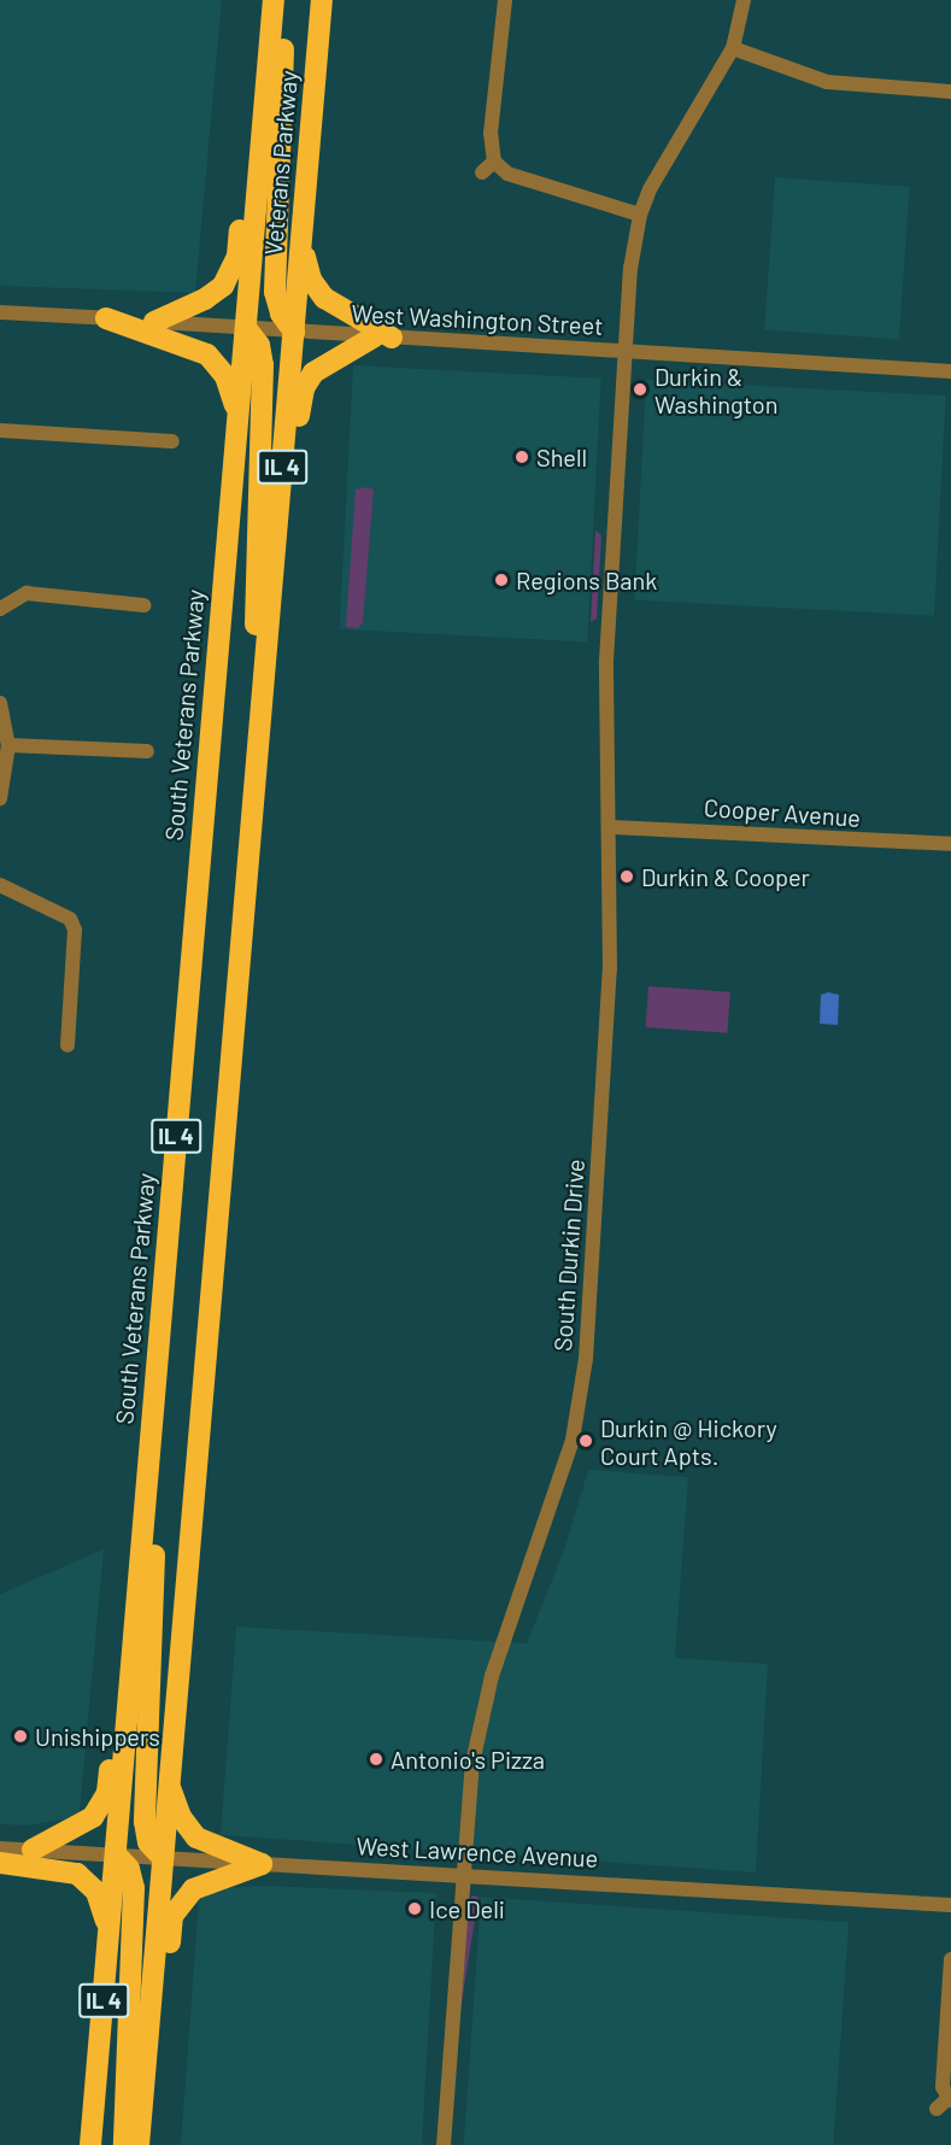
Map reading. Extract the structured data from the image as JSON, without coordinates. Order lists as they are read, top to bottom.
{
  "streets": {
    "highway": ["Veterans Parkway", "IL 4", "South Veterans Parkway"],
    "street": [
      "West Washington Street",
      "Cooper Avenue",
      "South Durkin Drive",
      "West Lawrence Avenue"
    ]
  },
  "crossings": [
    ["Veterans Parkway", "West Washington Street"],
    ["Veterans Parkway", "IL 4"],
    ["Veterans Parkway", "South Veterans Parkway"],
    ["West Washington Street", "IL 4"],
    ["West Washington Street", "South Veterans Parkway"],
    ["West Washington Street", "South Durkin Drive"],
    ["IL 4", "West Lawrence Avenue"],
    ["South Veterans Parkway", "West Lawrence Avenue"],
    ["Cooper Avenue", "South Durkin Drive"],
    ["South Durkin Drive", "West Lawrence Avenue"]
  ],
  "places": [
    "Durkin & Washington",
    "Shell",
    "Regions Bank",
    "Durkin & Cooper",
    "Durkin @ Hickory Court Apts.",
    "Unishippers",
    "Antonio's Pizza",
    "Ice Deli"
  ]
}
